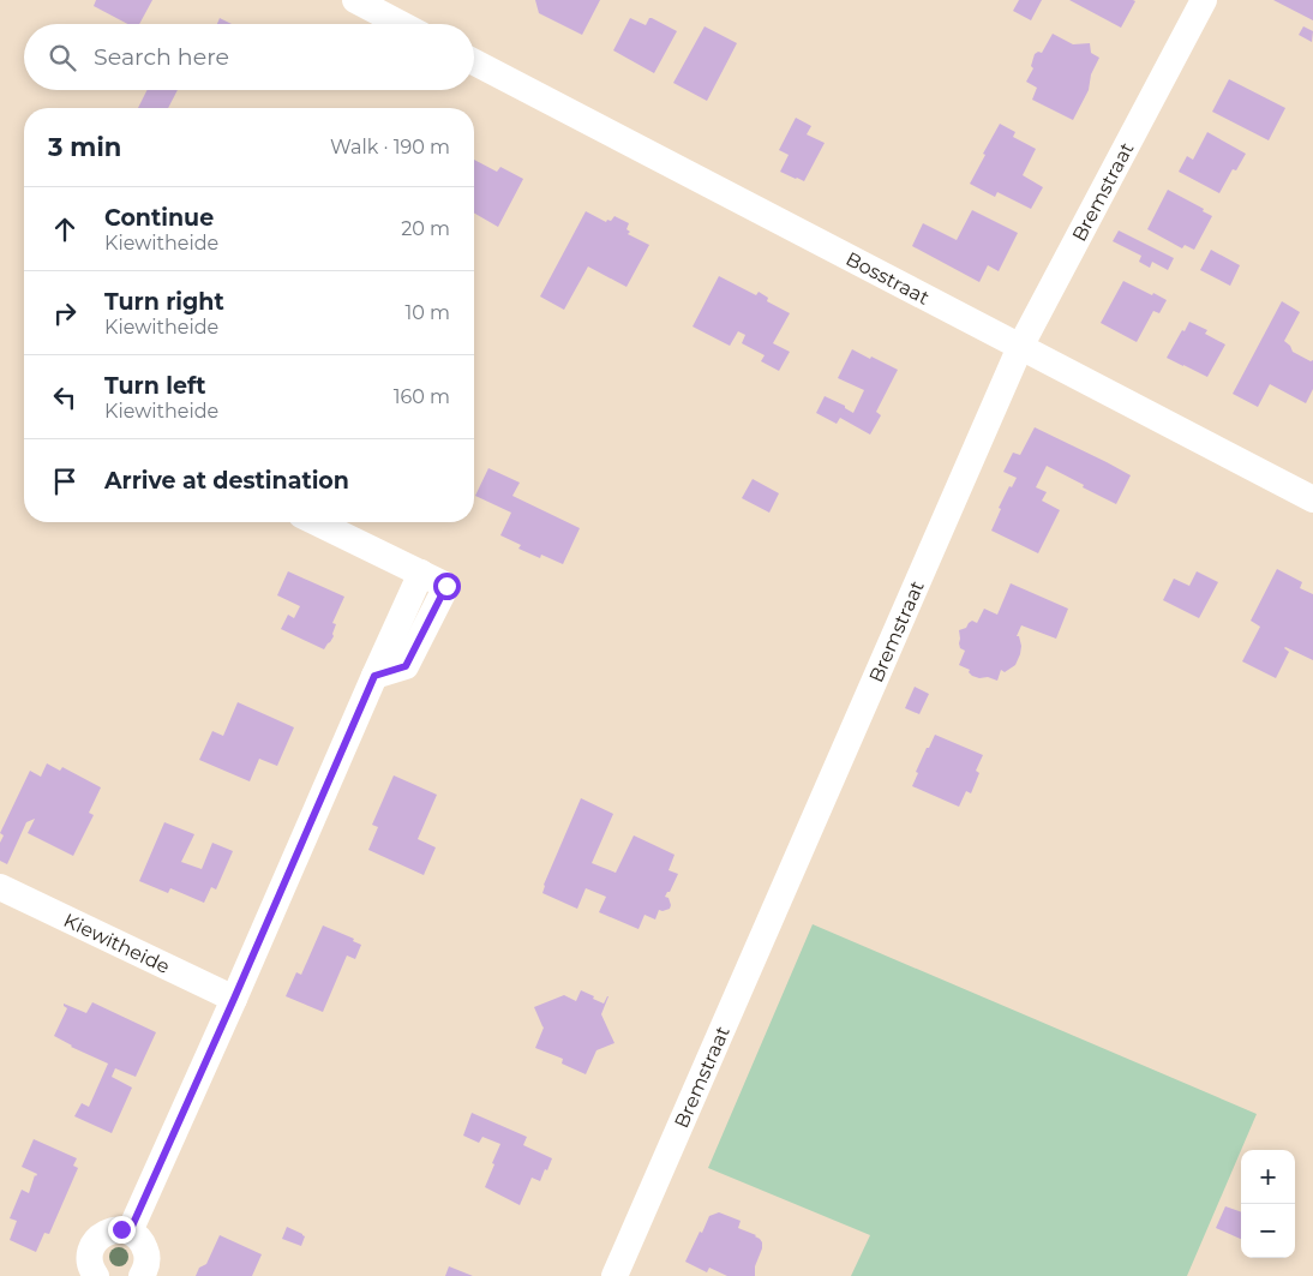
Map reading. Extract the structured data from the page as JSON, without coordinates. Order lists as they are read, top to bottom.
{
  "streets": {
    "street": ["Bremstraat", "Bosstraat", "Kiewitheide"]
  },
  "crossings": [
    ["Bremstraat", "Bosstraat"]
  ],
  "page": {
    "search": "Search here",
    "heading": ["3 min", "Walk · 190 m"],
    "list": [
      ["Continue", "Kiewitheide", "20 m"],
      ["Turn right", "Kiewitheide", "10 m"],
      ["Turn left", "Kiewitheide", "160 m"],
      "Arrive at destination"
    ],
    "map_buttons": ["+", "−"]
  }
}
